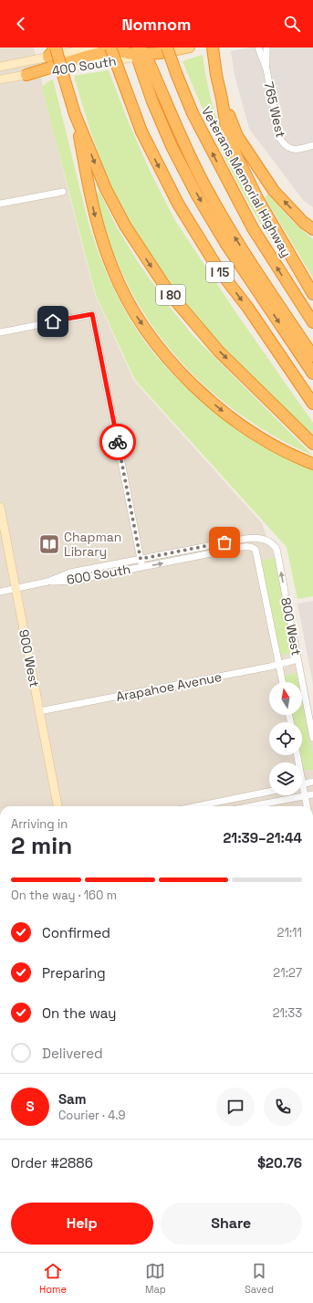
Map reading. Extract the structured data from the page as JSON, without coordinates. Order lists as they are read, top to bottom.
{
  "streets": {
    "highway": ["Veterans Memorial Highway", "I 15", "I 80"],
    "main road": ["400 South", "900 West"],
    "street": [
      "765 West",
      "600 South",
      "800 West",
      "Arapahoe Avenue"
    ]
  },
  "crossings": [
    ["400 South", "I 80"],
    ["600 South", "800 West"],
    ["600 South", "900 West"],
    ["800 West", "Arapahoe Avenue"],
    ["900 West", "Arapahoe Avenue"]
  ],
  "places": {
    "library": ["Chapman Library"]
  },
  "north": "top",
  "page": {
    "header": "Nomnom",
    "heading": ["2 min", "Arriving in", "21:39–21:44"],
    "panel": [
      "Sam",
      "Courier · 4.9",
      "Order #2886",
      "$20.76"
    ],
    "bar": "On the way · 160 m",
    "list": [
      ["Confirmed", "21:11"],
      ["Preparing", "21:27"],
      ["On the way", "21:33"],
      "Delivered"
    ],
    "round": "S",
    "buttons": ["Help", "Share"],
    "tabs": ["Home", "Map", "Saved"]
  }
}
